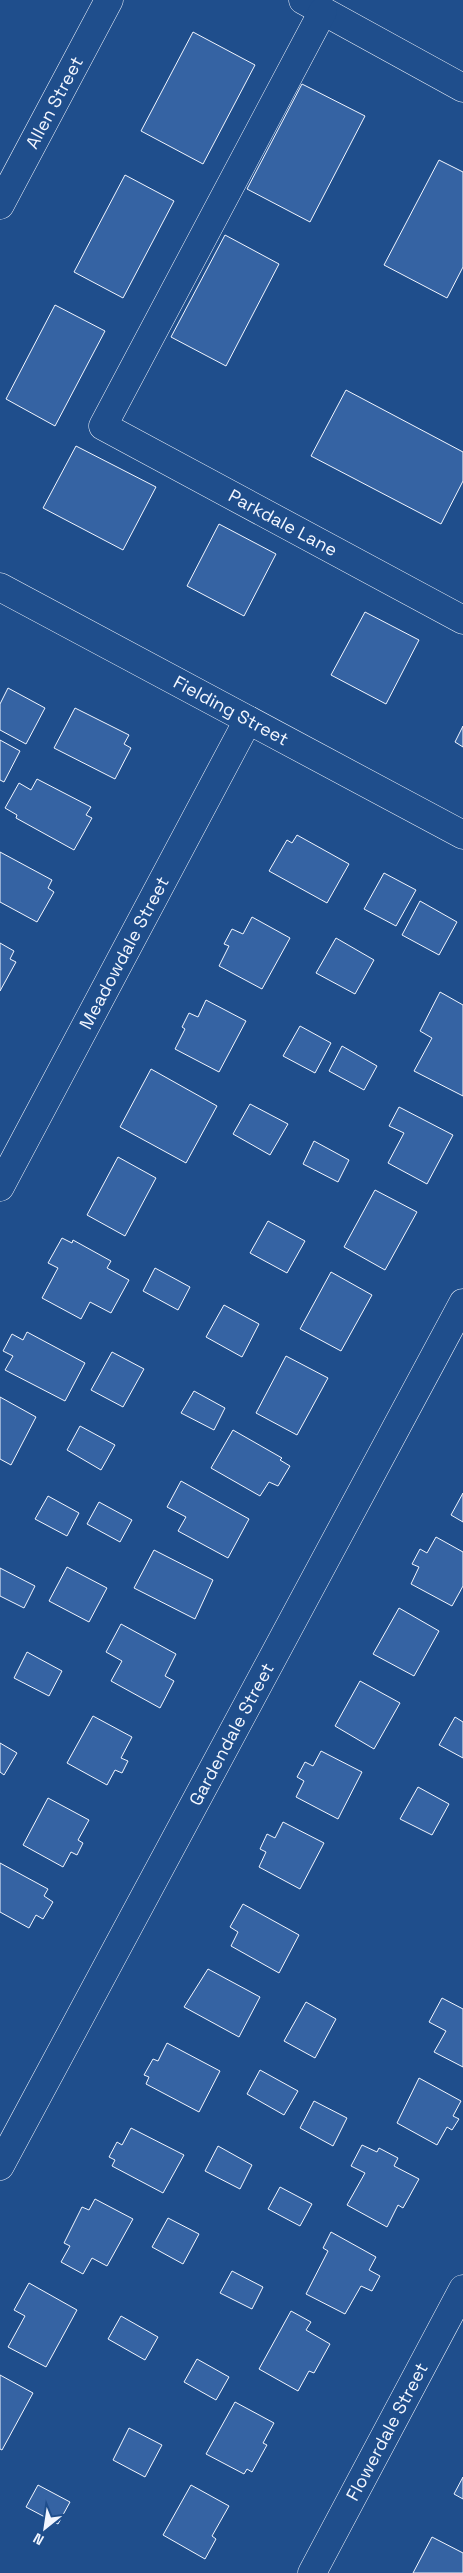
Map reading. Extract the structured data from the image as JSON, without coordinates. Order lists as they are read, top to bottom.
{
  "streets": {
    "street": [
      "Allen Street",
      "Parkdale Lane",
      "Fielding Street",
      "Meadowdale Street",
      "Gardendale Street",
      "Flowerdale Street"
    ]
  },
  "crossings": [
    ["Fielding Street", "Meadowdale Street"]
  ],
  "north": "bottom left"
}
